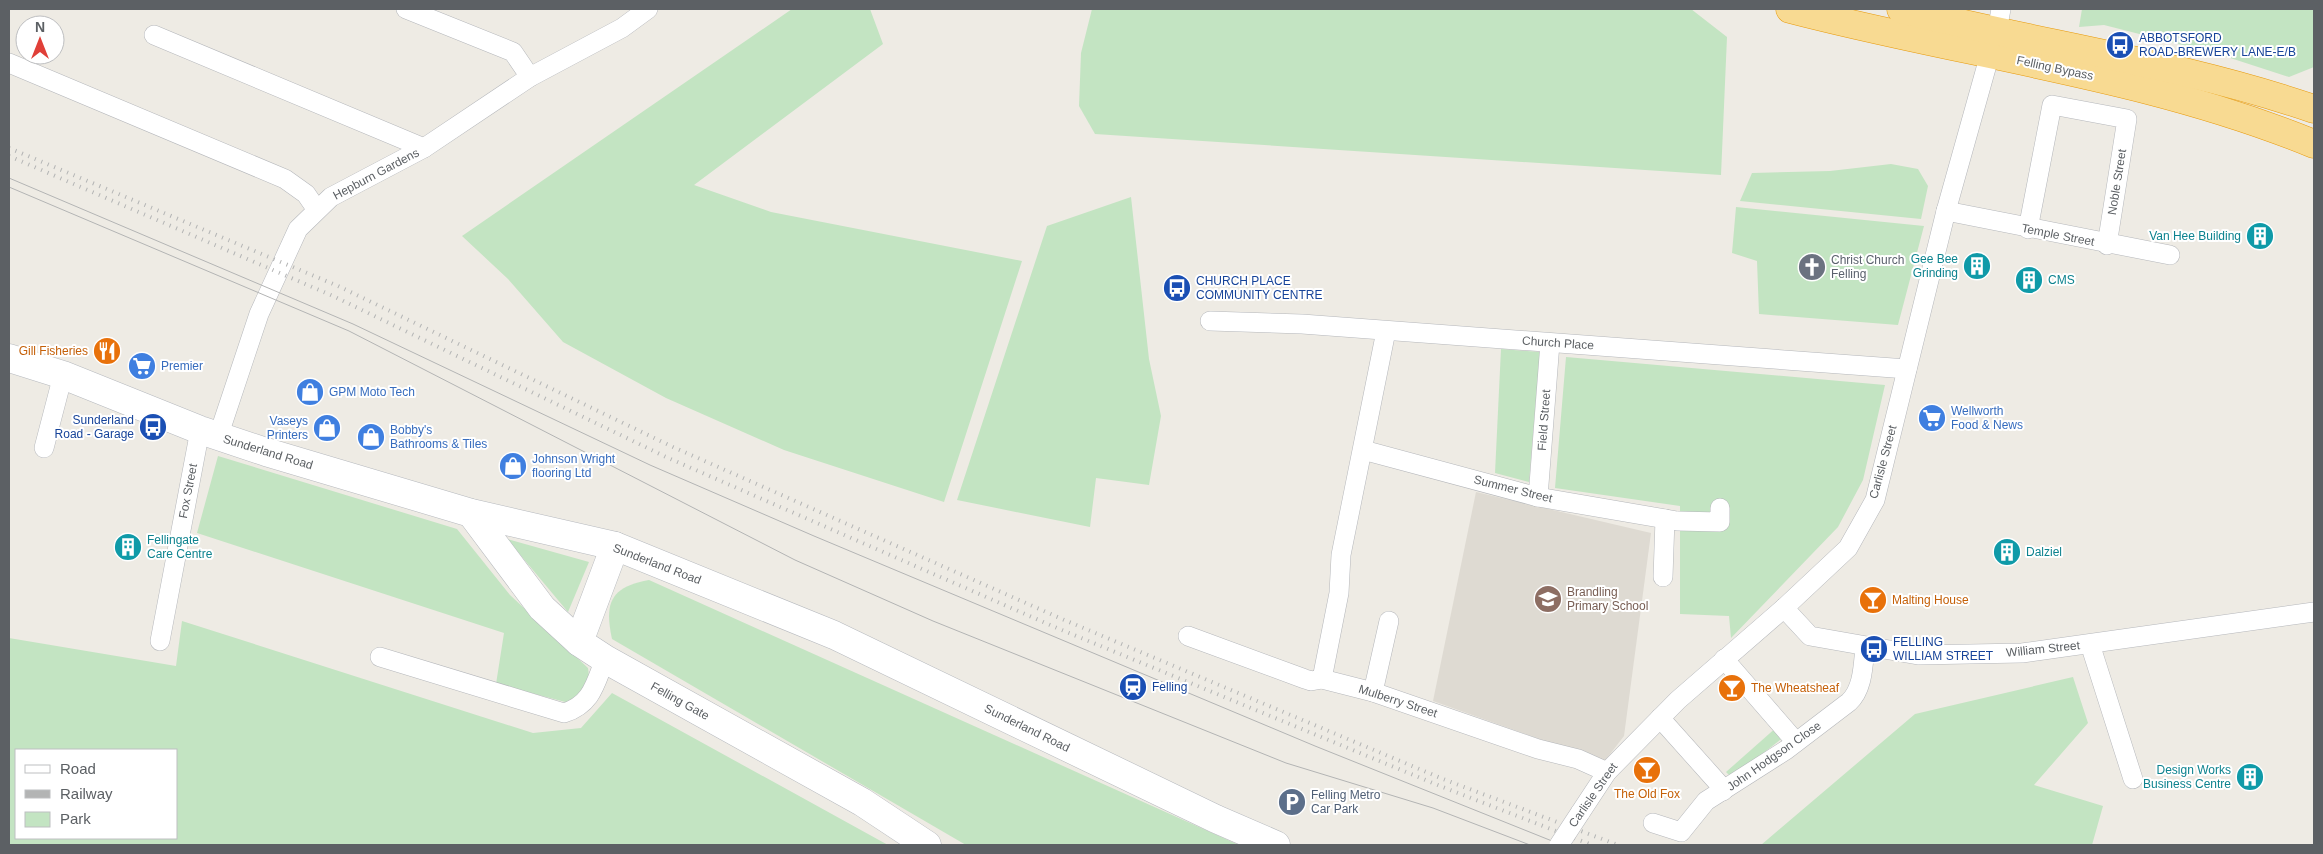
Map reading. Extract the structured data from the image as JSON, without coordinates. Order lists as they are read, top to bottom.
{
  "streets": {
    "highway": ["Felling Bypass"],
    "main road": ["Sunderland Road", "Felling Gate"],
    "street": [
      "Hepburn Gardens",
      "Noble Street",
      "Temple Street",
      "Church Place",
      "Field Street",
      "Carlisle Street",
      "Summer Street",
      "Fox Street",
      "William Street",
      "Mulberry Street",
      "John Hodgson Close"
    ]
  },
  "crossings": [
    ["Felling Bypass", "Carlisle Street"],
    ["Hepburn Gardens", "Sunderland Road"],
    ["Hepburn Gardens", "Fox Street"],
    ["Noble Street", "Temple Street"],
    ["Temple Street", "Carlisle Street"],
    ["Church Place", "Field Street"],
    ["Church Place", "Carlisle Street"],
    ["Field Street", "Summer Street"],
    ["Sunderland Road", "Fox Street"],
    ["Sunderland Road", "Felling Gate"],
    ["Carlisle Street", "William Street"],
    ["Carlisle Street", "Mulberry Street"],
    ["William Street", "John Hodgson Close"]
  ],
  "places": {
    "bus stop": [
      "ABBOTSFORD ROAD-BREWERY LANE-E/B",
      "CHURCH PLACE COMMUNITY CENTRE",
      "Sunderland Road - Garage",
      "FELLING WILLIAM STREET"
    ],
    "building": [
      "Van Hee Building",
      "Gee Bee Grinding",
      "CMS",
      "Fellingate Care Centre",
      "Dalziel",
      "Design Works Business Centre"
    ],
    "church": ["Christ Church Felling"],
    "restaurant": ["Gill Fisheries"],
    "supermarket": ["Premier", "Wellworth Food & News"],
    "shop": [
      "GPM Moto Tech",
      "Vaseys Printers",
      "Bobby's Bathrooms & Tiles",
      "Johnson Wright flooring Ltd"
    ],
    "school or university": ["Brandling Primary School"],
    "bar": ["Malting House", "The Wheatsheaf", "The Old Fox"],
    "station": ["Felling"],
    "parking": ["Felling Metro Car Park"]
  },
  "legend": ["Road", "Railway", "Park"],
  "north": "top"
}
